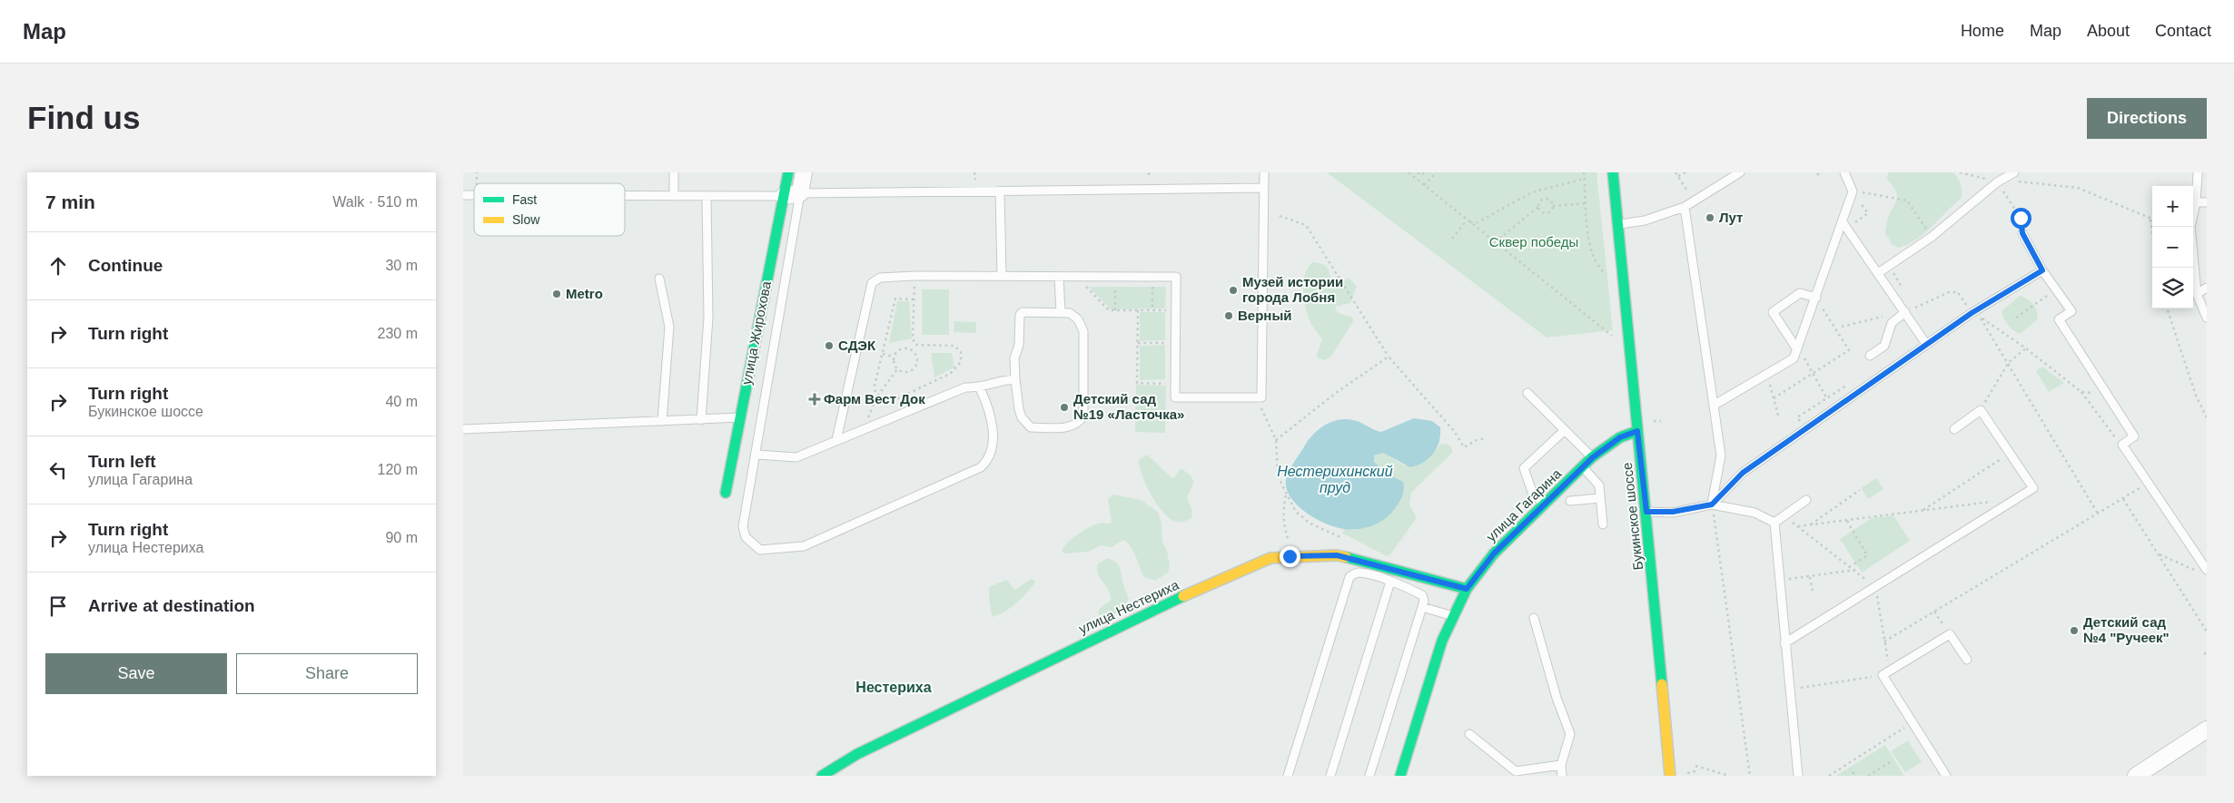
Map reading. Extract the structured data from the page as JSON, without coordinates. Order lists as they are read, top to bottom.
{
  "streets": {
    "street": [
      "улица Жирохова",
      "улица Гагарина",
      "Букинское шоссе",
      "улица Нестериха"
    ]
  },
  "crossings": [
    ["улица Гагарина", "Букинское шоссе"],
    ["улица Гагарина", "улица Нестериха"]
  ],
  "districts": ["Нестериха"],
  "water": ["Нестерихинский пруд"],
  "parks": ["Сквер победы"],
  "places": {
    "other": [
      "Лут",
      "Музей истории города Лобня",
      "Metro",
      "Верный",
      "СДЭК",
      "Детский сад №19 «Ласточка»",
      "Детский сад №4 \"Ручеек\""
    ],
    "health": ["Фарм Вест Док"]
  },
  "legend": ["Fast", "Slow"],
  "page": {
    "header": "Map",
    "nav": [
      "Home",
      "Map",
      "About",
      "Contact"
    ],
    "buttons": [
      "Directions",
      ["Save", "Share"]
    ],
    "title": "Find us",
    "heading": ["7 min", "Walk · 510 m"],
    "map_buttons": ["+", "−"],
    "list": [
      ["Continue", "30 m"],
      ["Turn right", "230 m"],
      ["Turn right", "Букинское шоссе", "40 m"],
      ["Turn left", "улица Гагарина", "120 m"],
      ["Turn right", "улица Нестериха", "90 m"],
      "Arrive at destination"
    ]
  }
}
